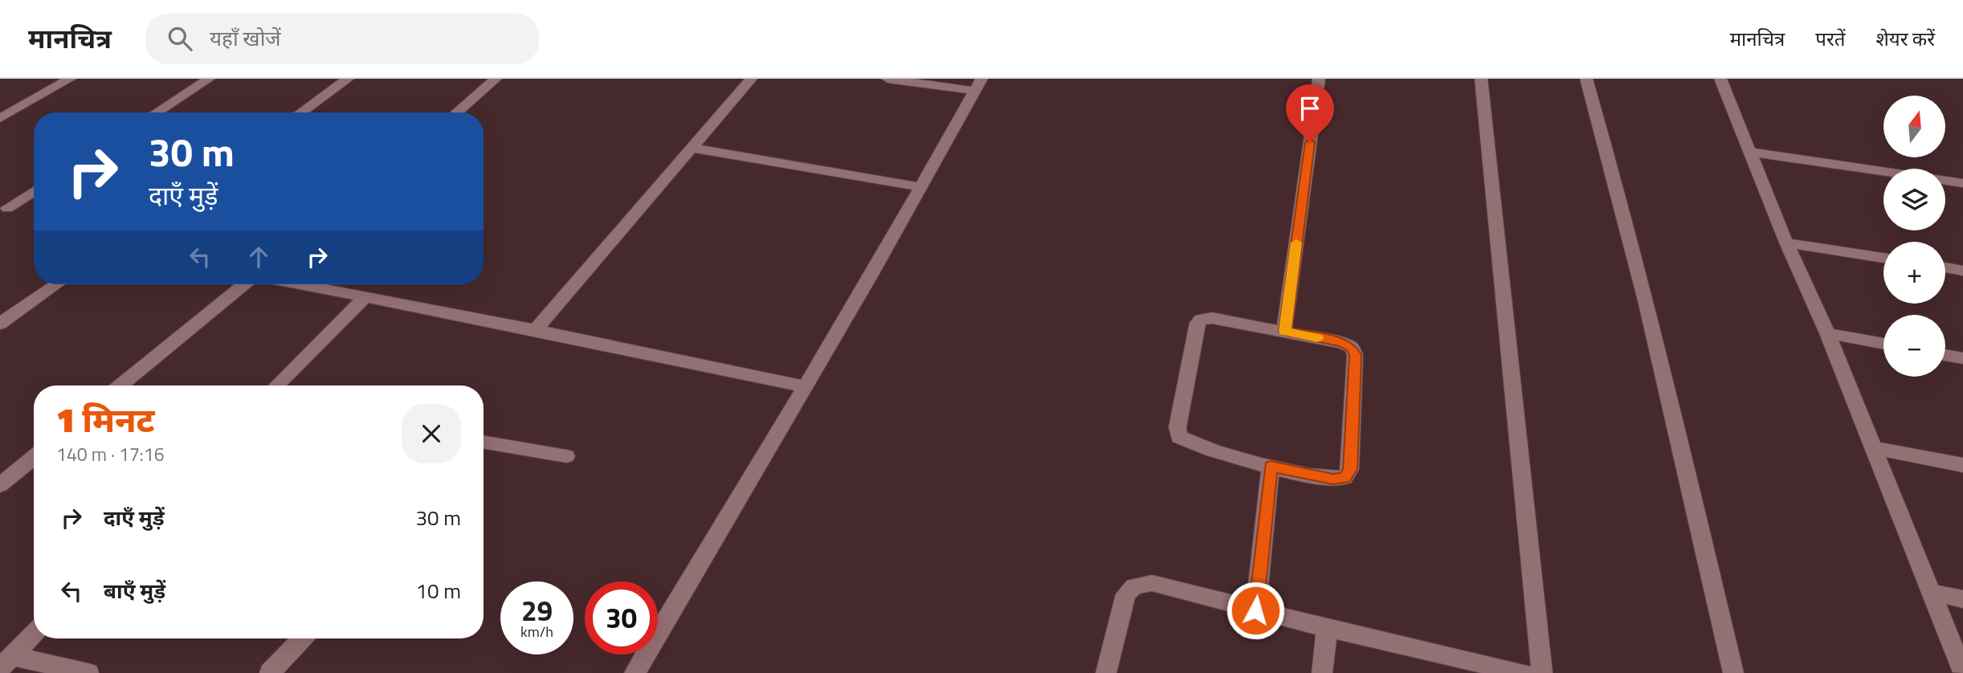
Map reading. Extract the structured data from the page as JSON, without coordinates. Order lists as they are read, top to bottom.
{
  "north": "top",
  "page": {
    "header": "मानचित्र",
    "search": "यहाँ खोजें",
    "nav": ["मानचित्र", "परतें", "शेयर करें"],
    "map_buttons": ["+", "−"],
    "turn": ["30 m", "दाएँ मुड़ें"],
    "heading": ["1 मिनट", "140 m · 17:16"],
    "list": [
      {
        "name": "दाएँ मुड़ें",
        "value": "30 m"
      },
      {
        "name": "बाएँ मुड़ें",
        "value": "10 m"
      }
    ],
    "speed": "29 km/h",
    "limit": "30"
  }
}
